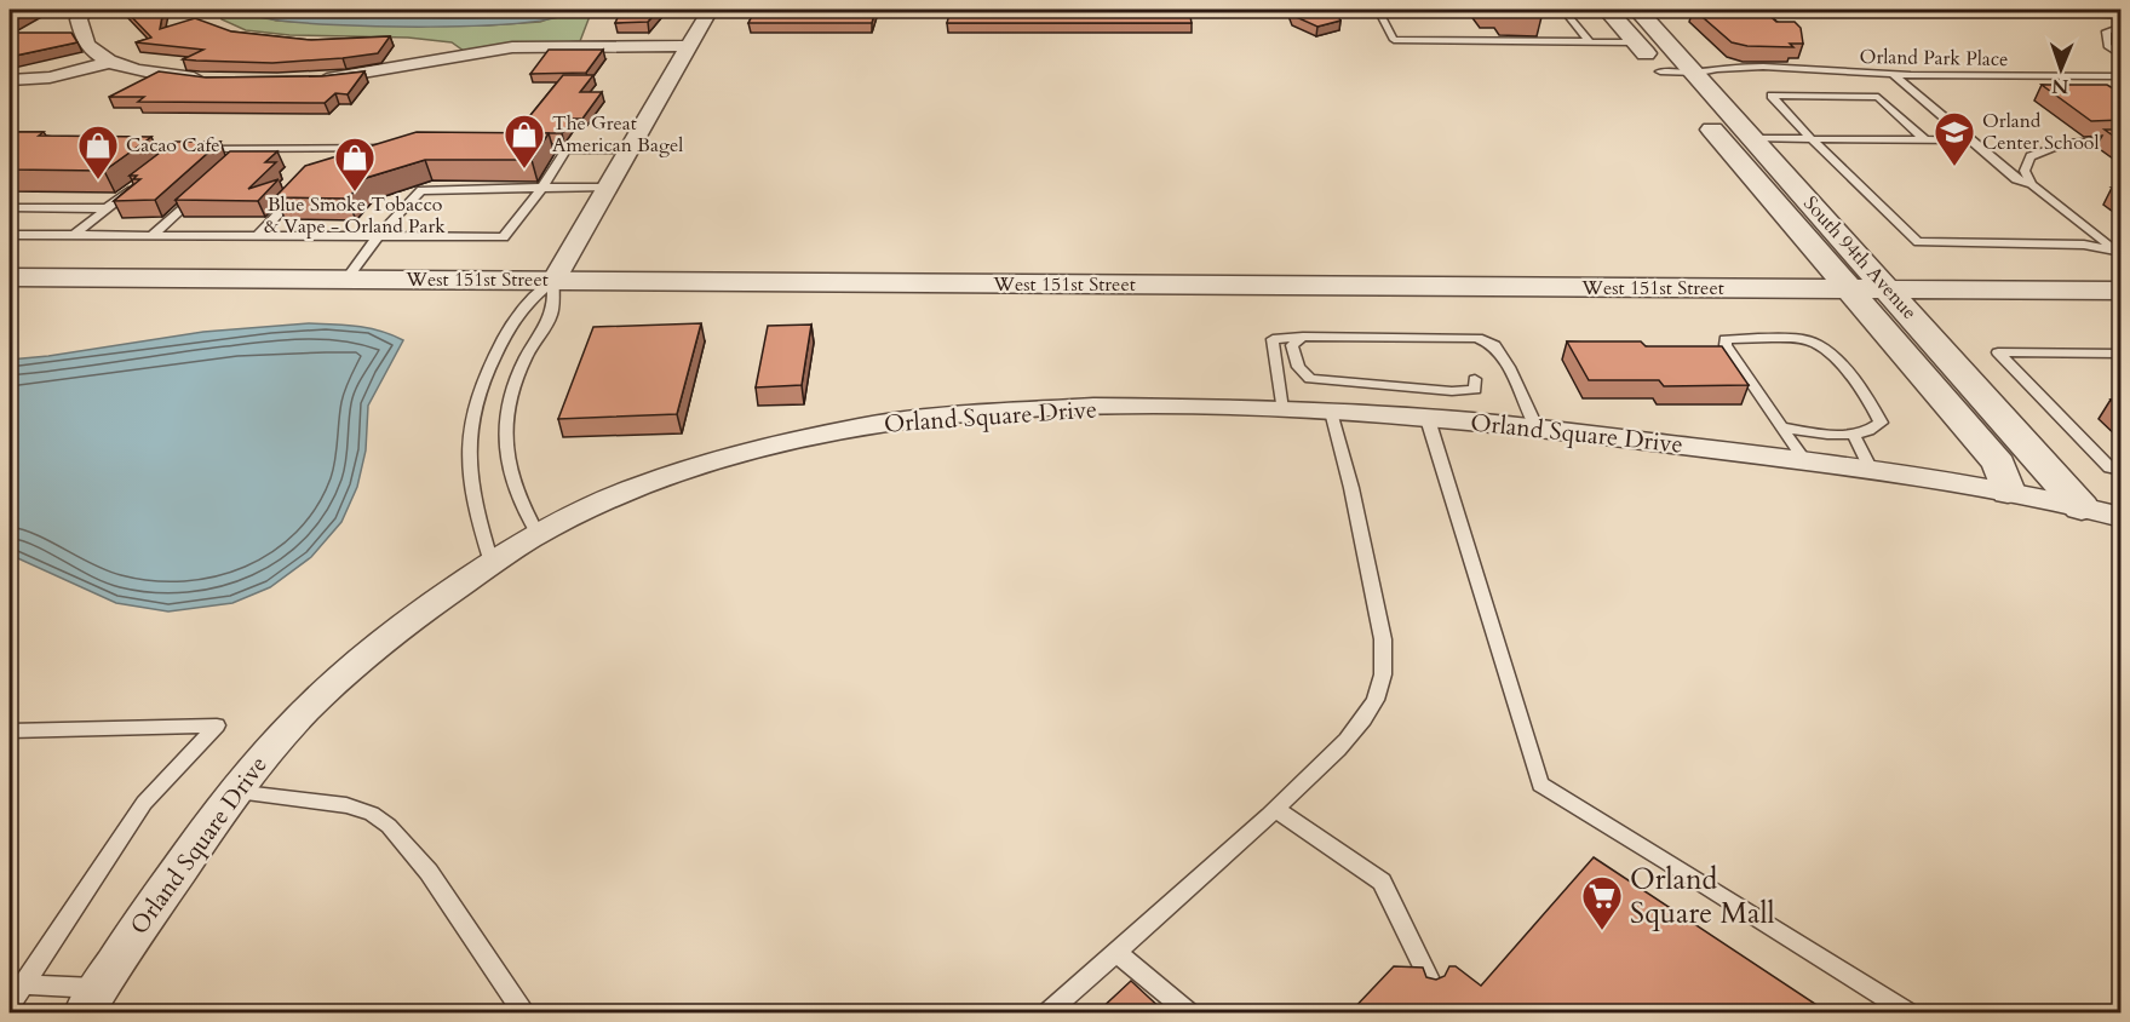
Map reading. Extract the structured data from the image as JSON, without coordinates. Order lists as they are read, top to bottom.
{
  "streets": {
    "street": ["South 94th Avenue", "West 151st Street", "Orland Square Drive"],
    "lane": ["Orland Park Place"]
  },
  "crossings": [
    ["Orland Park Place", "South 94th Avenue"],
    ["South 94th Avenue", "West 151st Street"],
    ["South 94th Avenue", "Orland Square Drive"]
  ],
  "places": {
    "school or university": ["Orland Center School"],
    "shop": ["The Great American Bagel", "Cacao Cafe", "Blue Smoke Tobacco & Vape - Orland Park"],
    "supermarket": ["Orland Square Mall"]
  },
  "north": "bottom"
}
